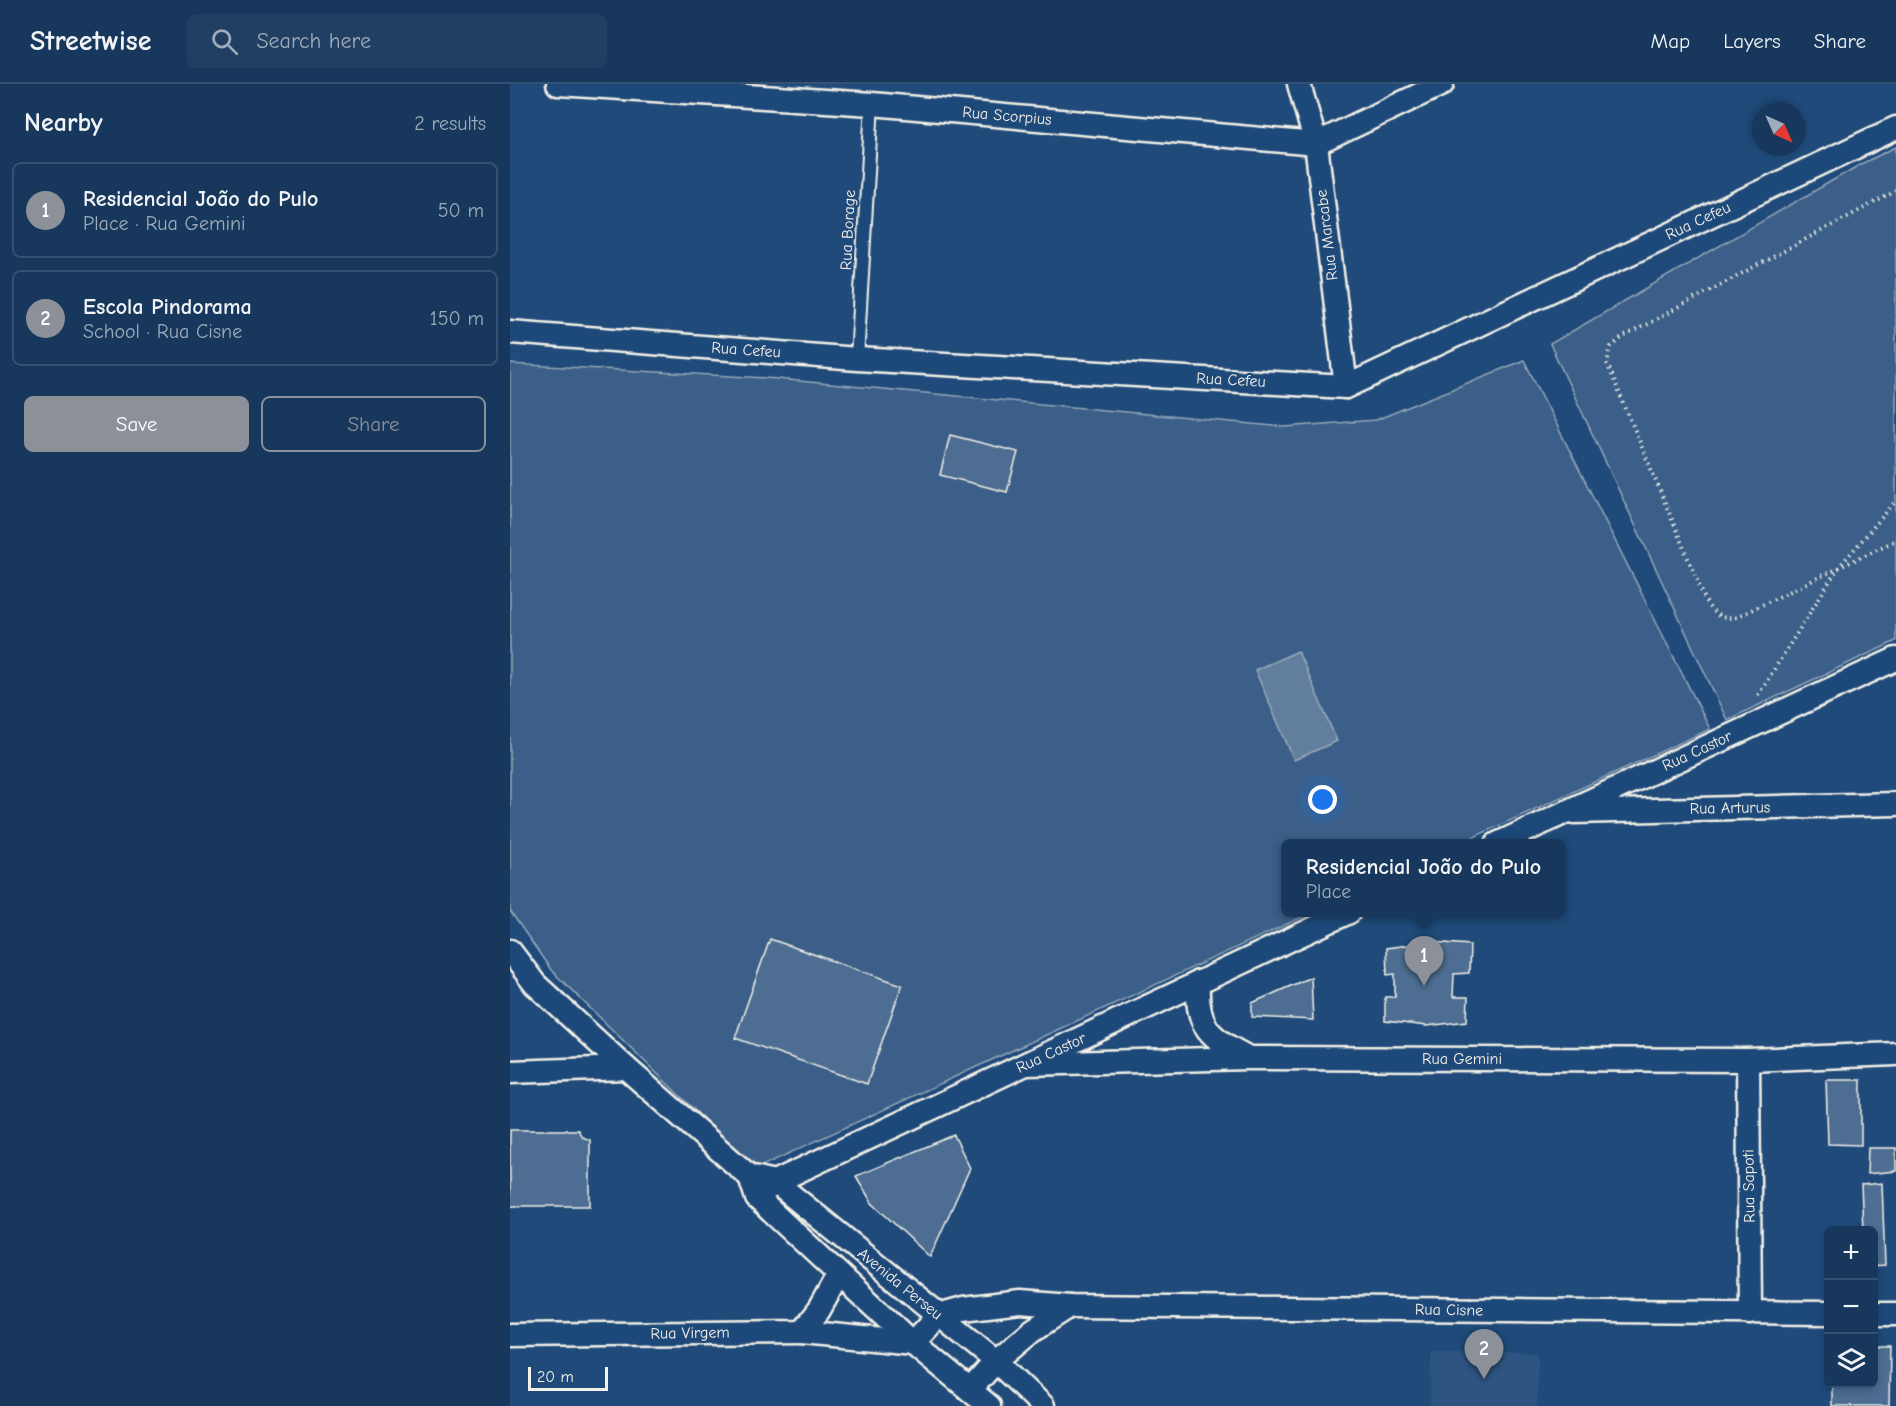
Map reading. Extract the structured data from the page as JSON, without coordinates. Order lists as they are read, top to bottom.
{
  "streets": {
    "street": [
      "Rua Scorpius",
      "Rua Cefeu",
      "Rua Marcabe",
      "Rua Castor",
      "Rua Arturus",
      "Rua Gemini",
      "Rua Sapoti",
      "Avenida Perseu",
      "Rua Cisne",
      "Rua Virgem"
    ],
    "lane": ["Rua Borage"]
  },
  "crossings": [
    ["Rua Scorpius", "Rua Borage"],
    ["Rua Scorpius", "Rua Marcabe"],
    ["Rua Cefeu", "Rua Borage"],
    ["Rua Cefeu", "Rua Marcabe"],
    ["Rua Castor", "Rua Arturus"],
    ["Rua Castor", "Rua Gemini"],
    ["Rua Castor", "Avenida Perseu"],
    ["Rua Gemini", "Rua Sapoti"],
    ["Rua Sapoti", "Rua Cisne"],
    ["Avenida Perseu", "Rua Cisne"],
    ["Avenida Perseu", "Rua Virgem"]
  ],
  "scale_bar": "20 m",
  "north": "bottom right",
  "page": {
    "header": "Streetwise",
    "search": "Search here",
    "nav": ["Map", "Layers", "Share"],
    "heading": ["Nearby", "2 results"],
    "list": [
      {
        "mark": "1",
        "name": "Residencial João do Pulo",
        "note": "Place · Rua Gemini",
        "value": "50 m"
      },
      {
        "mark": "2",
        "name": "Escola Pindorama",
        "note": "School · Rua Cisne",
        "value": "150 m"
      }
    ],
    "buttons": ["Save", "Share"],
    "popup": ["Residencial João do Pulo", "Place"],
    "pins": ["1", "2"],
    "map_buttons": ["+", "−"],
    "scale": "20 m"
  }
}
